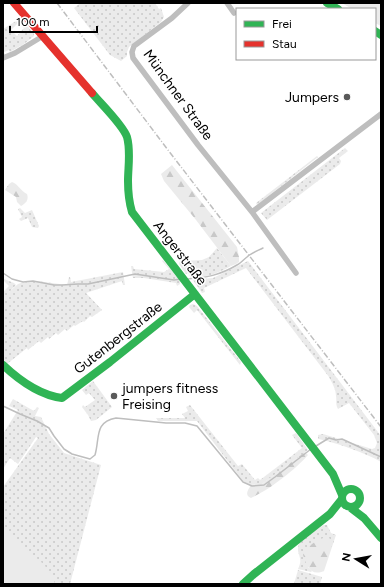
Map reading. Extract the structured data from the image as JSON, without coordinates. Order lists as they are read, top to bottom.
{
  "streets": {
    "street": ["Münchner Straße", "Angerstraße", "Gutenbergstraße"]
  },
  "crossings": [
    ["Angerstraße", "Gutenbergstraße"]
  ],
  "places": ["Jumpers", "jumpers fitness Freising"],
  "legend": ["Frei", "Stau"],
  "scale_bar": "100 m",
  "north": "left"
}
